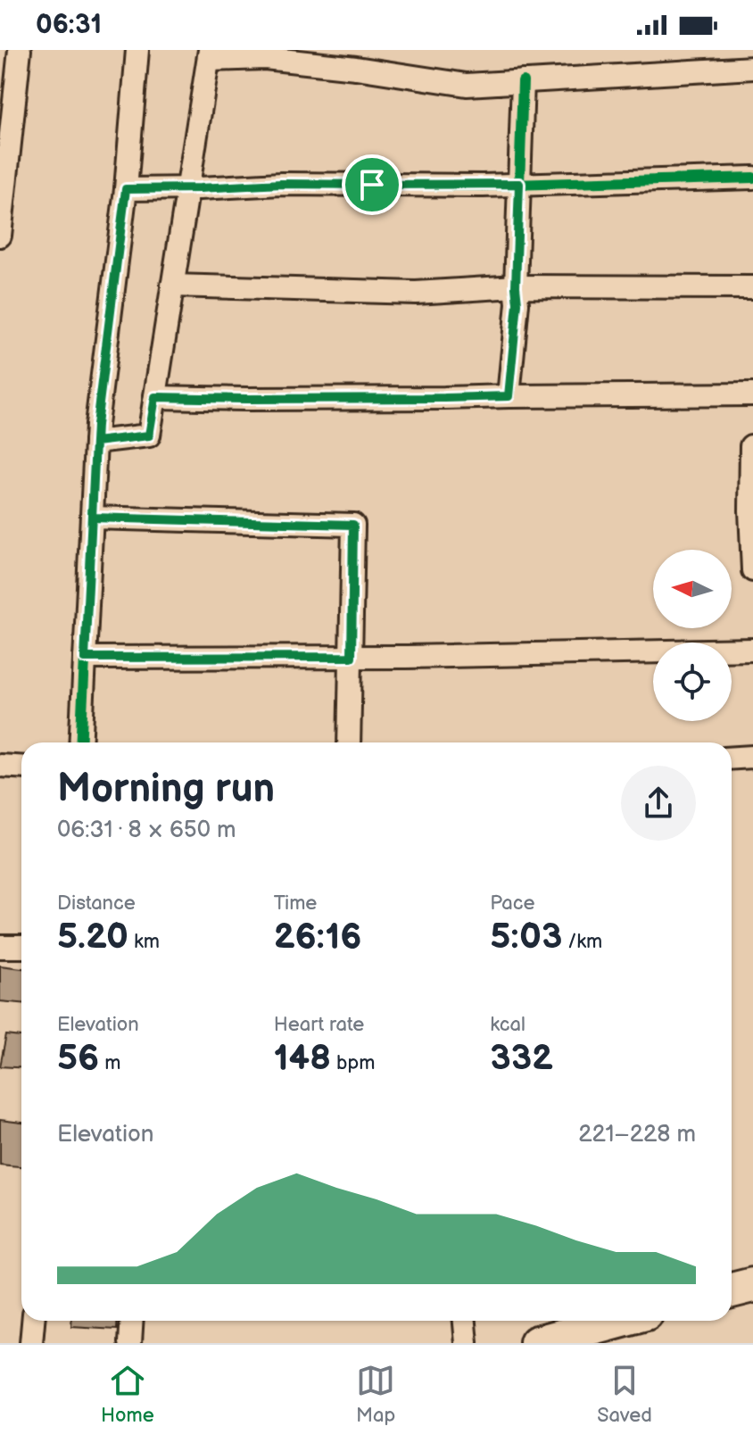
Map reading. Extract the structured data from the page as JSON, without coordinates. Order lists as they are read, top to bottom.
{
  "north": "left",
  "page": {
    "status": "06:31",
    "heading": ["Morning run", "06:31 · 8 × 650 m"],
    "stats": [
      ["Distance", "5.20 km"],
      ["Time", "26:16"],
      ["Pace", "5:03 /km"],
      ["Elevation", "56 m"],
      ["Heart rate", "148 bpm"],
      ["kcal", "332"]
    ],
    "chart": ["Elevation", "221–228 m"],
    "tabs": ["Home", "Map", "Saved"]
  }
}
